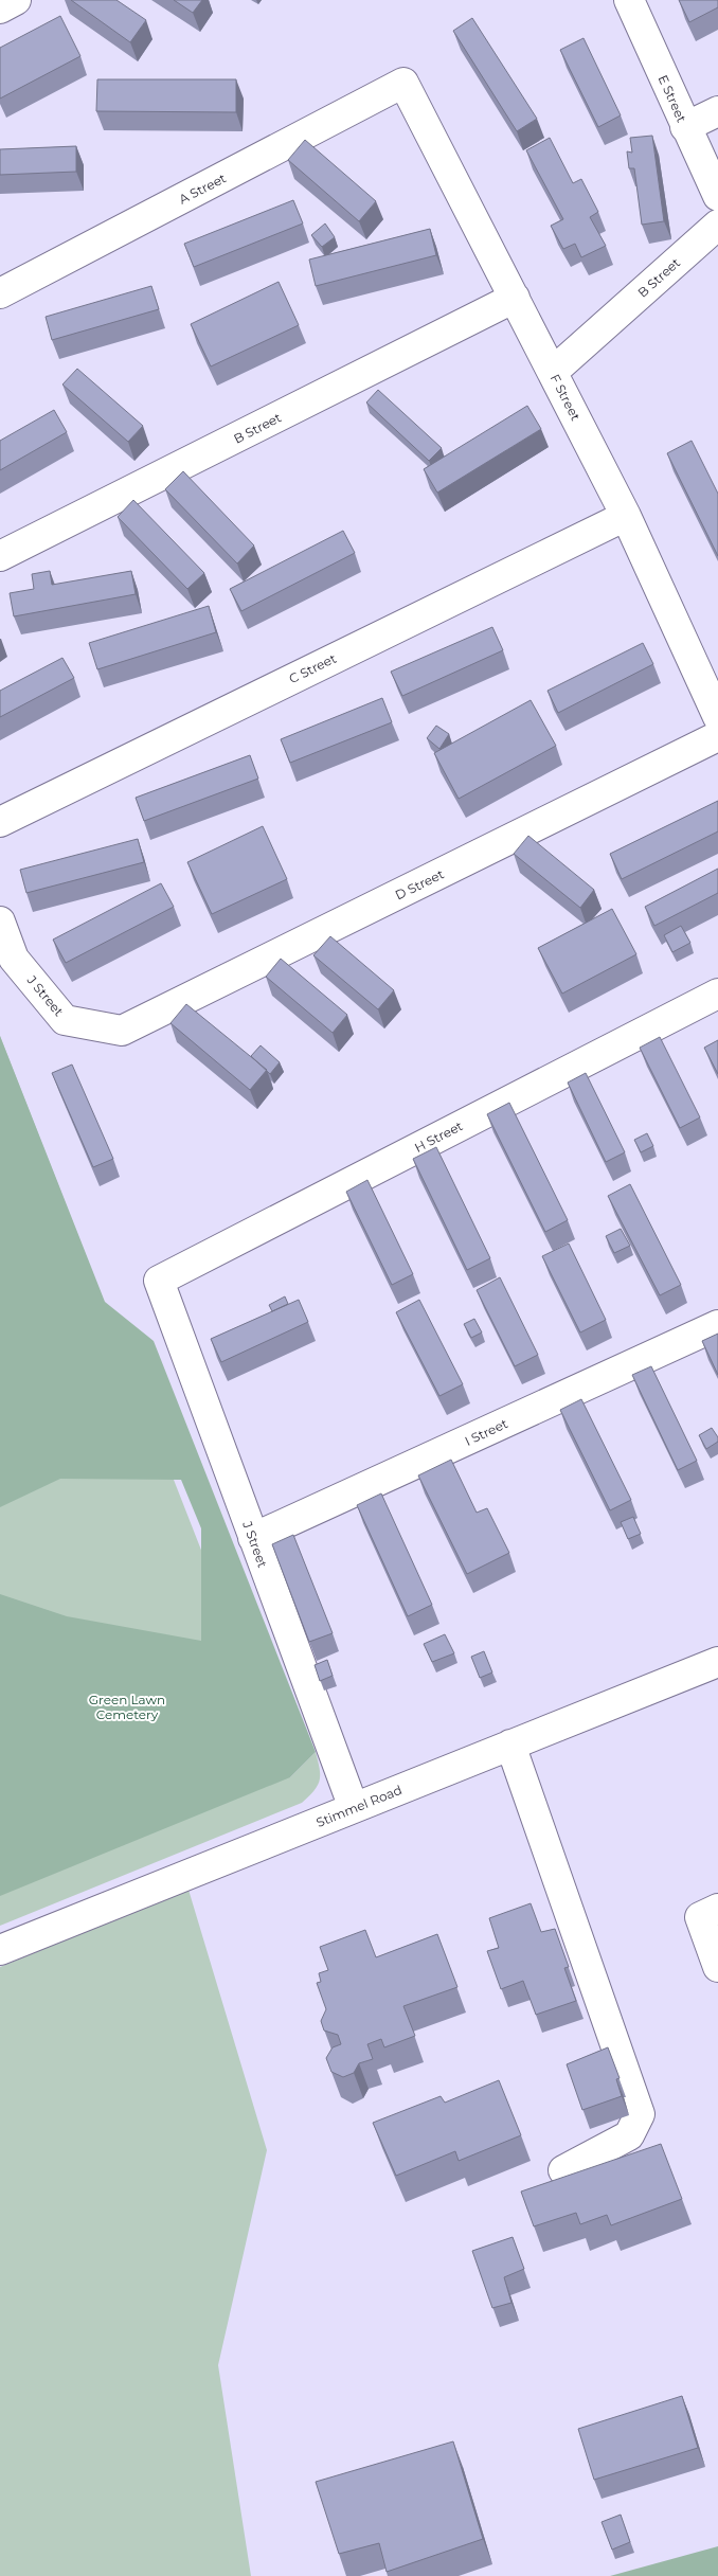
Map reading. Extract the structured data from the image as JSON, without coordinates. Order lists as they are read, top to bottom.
{
  "streets": {
    "street": [
      "E Street",
      "A Street",
      "B Street",
      "F Street",
      "C Street",
      "D Street",
      "J Street",
      "H Street",
      "I Street",
      "Stimmel Road"
    ]
  },
  "crossings": [
    ["A Street", "F Street"],
    ["B Street", "F Street"],
    ["F Street", "C Street"],
    ["D Street", "J Street"],
    ["J Street", "H Street"],
    ["J Street", "I Street"],
    ["J Street", "Stimmel Road"]
  ],
  "parks": ["Green Lawn Cemetery"]
}
